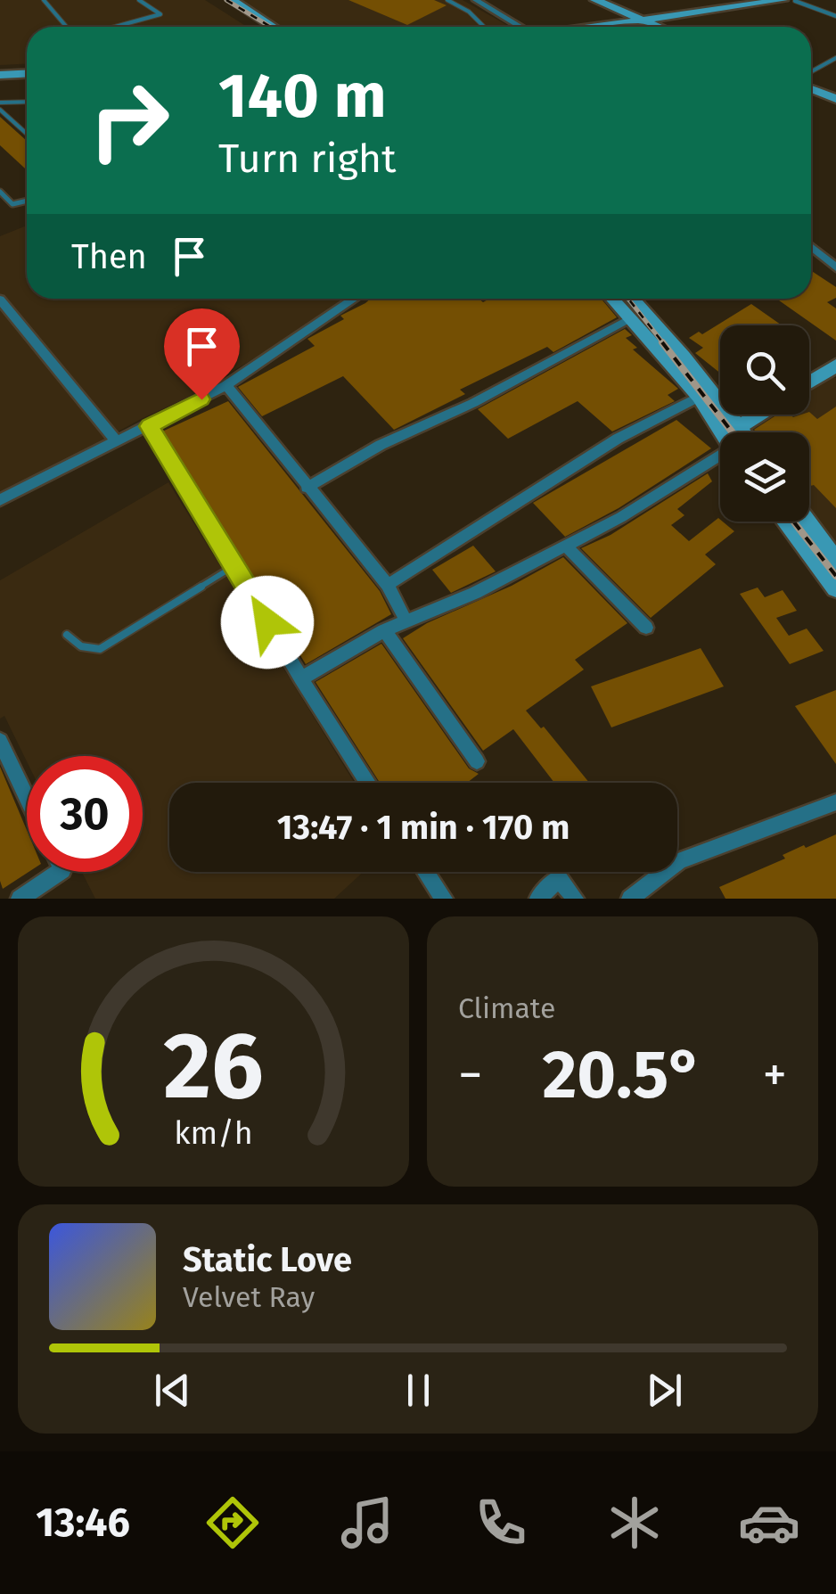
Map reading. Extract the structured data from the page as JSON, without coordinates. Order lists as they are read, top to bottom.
{
  "page": {
    "turn": ["140 m", "Turn right"],
    "then": "Then",
    "limit": "30",
    "trip": "13:47 · 1 min · 170 m",
    "tile": "Climate",
    "heat": ["−", "20.5°", "+"],
    "song": ["Static Love", "Velvet Ray"],
    "tabs": "13:46",
    "gauge": ["26", "km/h"]
  }
}
